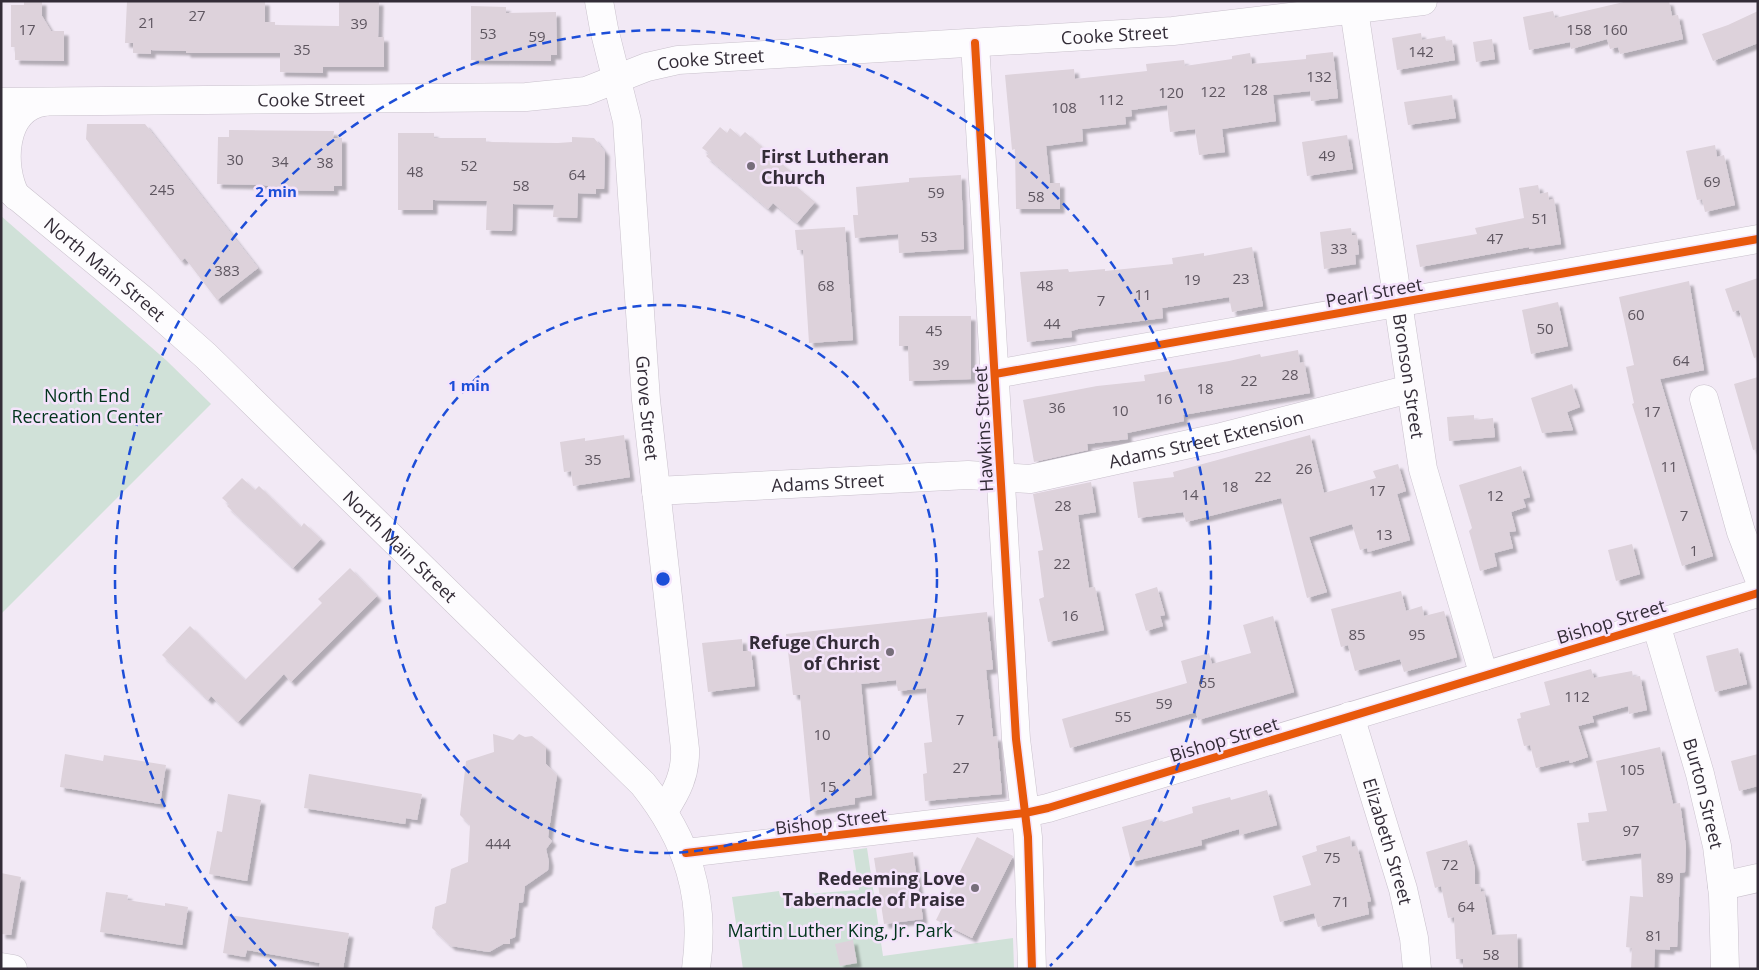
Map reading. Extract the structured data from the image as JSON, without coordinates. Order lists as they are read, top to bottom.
{
  "streets": {
    "street": [
      "Cooke Street",
      "North Main Street",
      "Pearl Street",
      "Bronson Street",
      "Grove Street",
      "Hawkins Street",
      "Adams Street Extension",
      "Adams Street",
      "Bishop Street",
      "Burton Street",
      "Elizabeth Street"
    ]
  },
  "crossings": [
    ["Cooke Street", "Bronson Street"],
    ["Cooke Street", "Grove Street"],
    ["Cooke Street", "Hawkins Street"],
    ["North Main Street", "Grove Street"],
    ["North Main Street", "Bishop Street"],
    ["Pearl Street", "Bronson Street"],
    ["Pearl Street", "Hawkins Street"],
    ["Bronson Street", "Adams Street Extension"],
    ["Bronson Street", "Bishop Street"],
    ["Grove Street", "Adams Street"],
    ["Hawkins Street", "Adams Street Extension"],
    ["Hawkins Street", "Adams Street"],
    ["Hawkins Street", "Bishop Street"],
    ["Adams Street Extension", "Adams Street"],
    ["Bishop Street", "Burton Street"],
    ["Bishop Street", "Elizabeth Street"]
  ],
  "parks": ["North End Recreation Center", "Martin Luther King, Jr. Park"],
  "places": ["First Lutheran Church", "Refuge Church of Christ", "Redeeming Love Tabernacle of Praise"],
  "house_numbers": [
    "27",
    "21",
    "39",
    "17",
    "158",
    "160",
    "53",
    "59",
    "35",
    "142",
    "132",
    "128",
    "122",
    "120",
    "112",
    "108",
    "49",
    "30",
    "34",
    "38",
    "52",
    "48",
    "64",
    "69",
    "58",
    "245",
    "59",
    "58",
    "51",
    "53",
    "47",
    "33",
    "383",
    "23",
    "19",
    "68",
    "48",
    "11",
    "7",
    "60",
    "44",
    "50",
    "45",
    "64",
    "39",
    "28",
    "22",
    "18",
    "16",
    "36",
    "10",
    "17",
    "35",
    "11",
    "26",
    "22",
    "18",
    "17",
    "14",
    "12",
    "28",
    "7",
    "13",
    "1",
    "22",
    "16",
    "85",
    "95",
    "65",
    "112",
    "59",
    "55",
    "7",
    "10",
    "27",
    "105",
    "15",
    "97",
    "444",
    "75",
    "72",
    "89",
    "71",
    "64",
    "81",
    "58"
  ],
  "rings": ["2 min", "1 min"]
}
